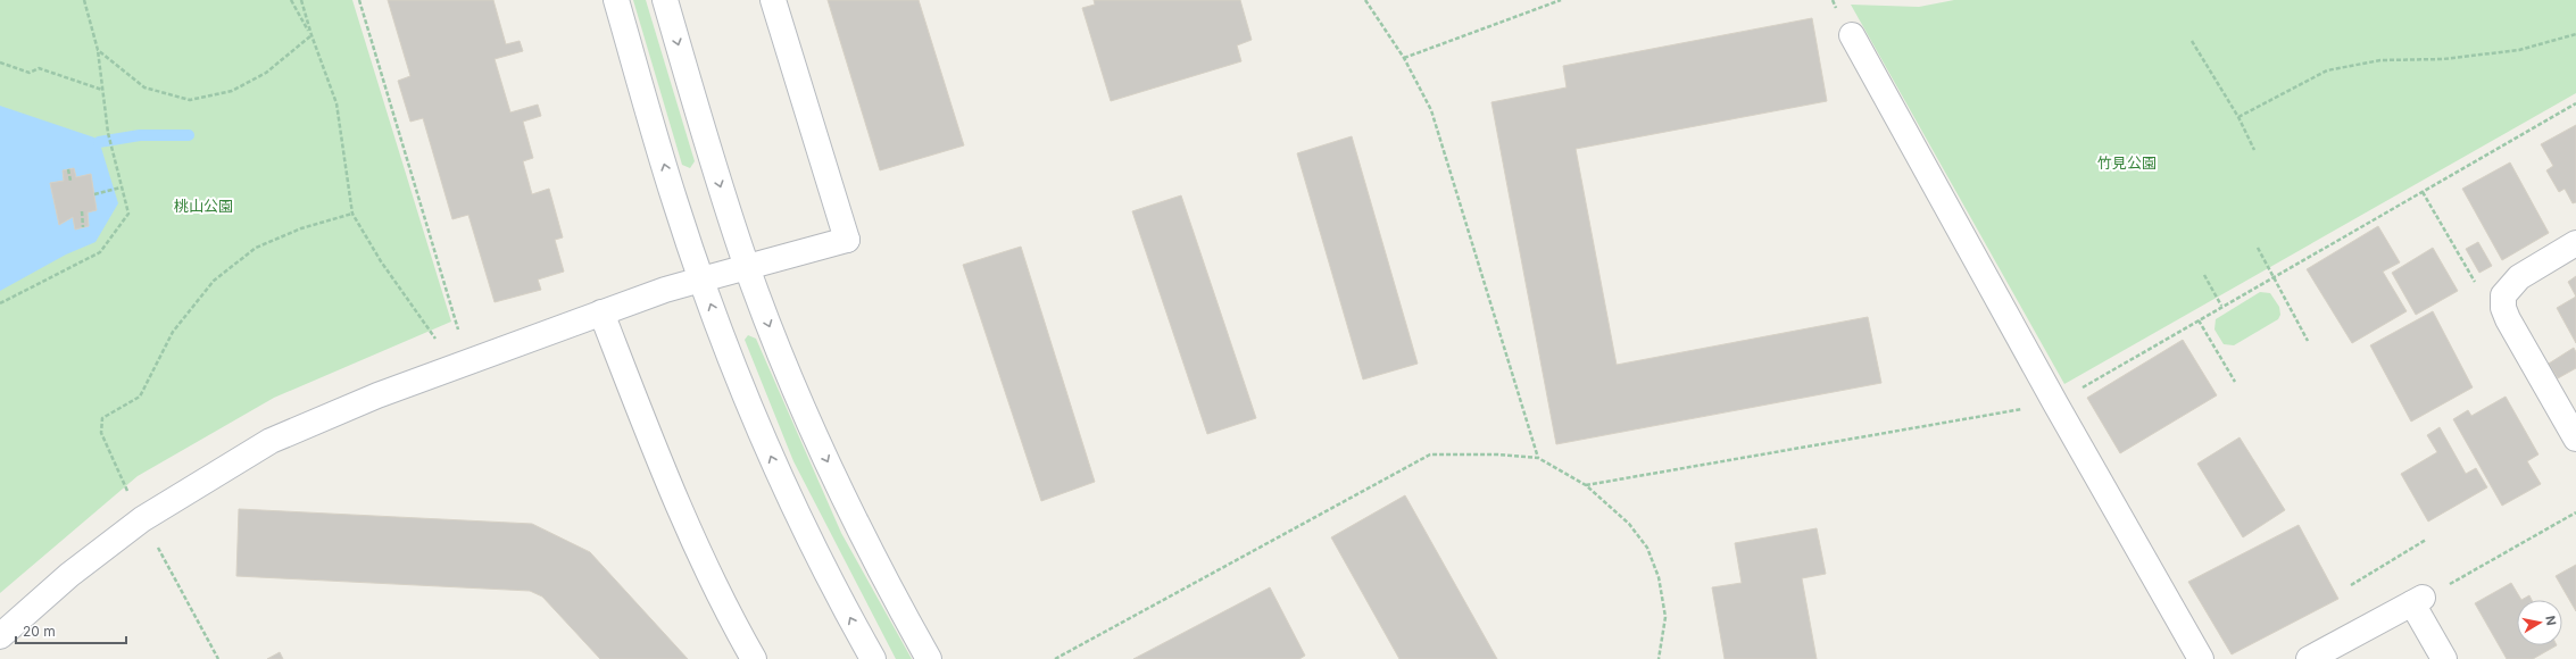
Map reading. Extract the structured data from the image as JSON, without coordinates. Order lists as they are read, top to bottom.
{
  "parks": ["竹見公園", "桃山公園"],
  "scale_bar": "20 m",
  "north": "right"
}
